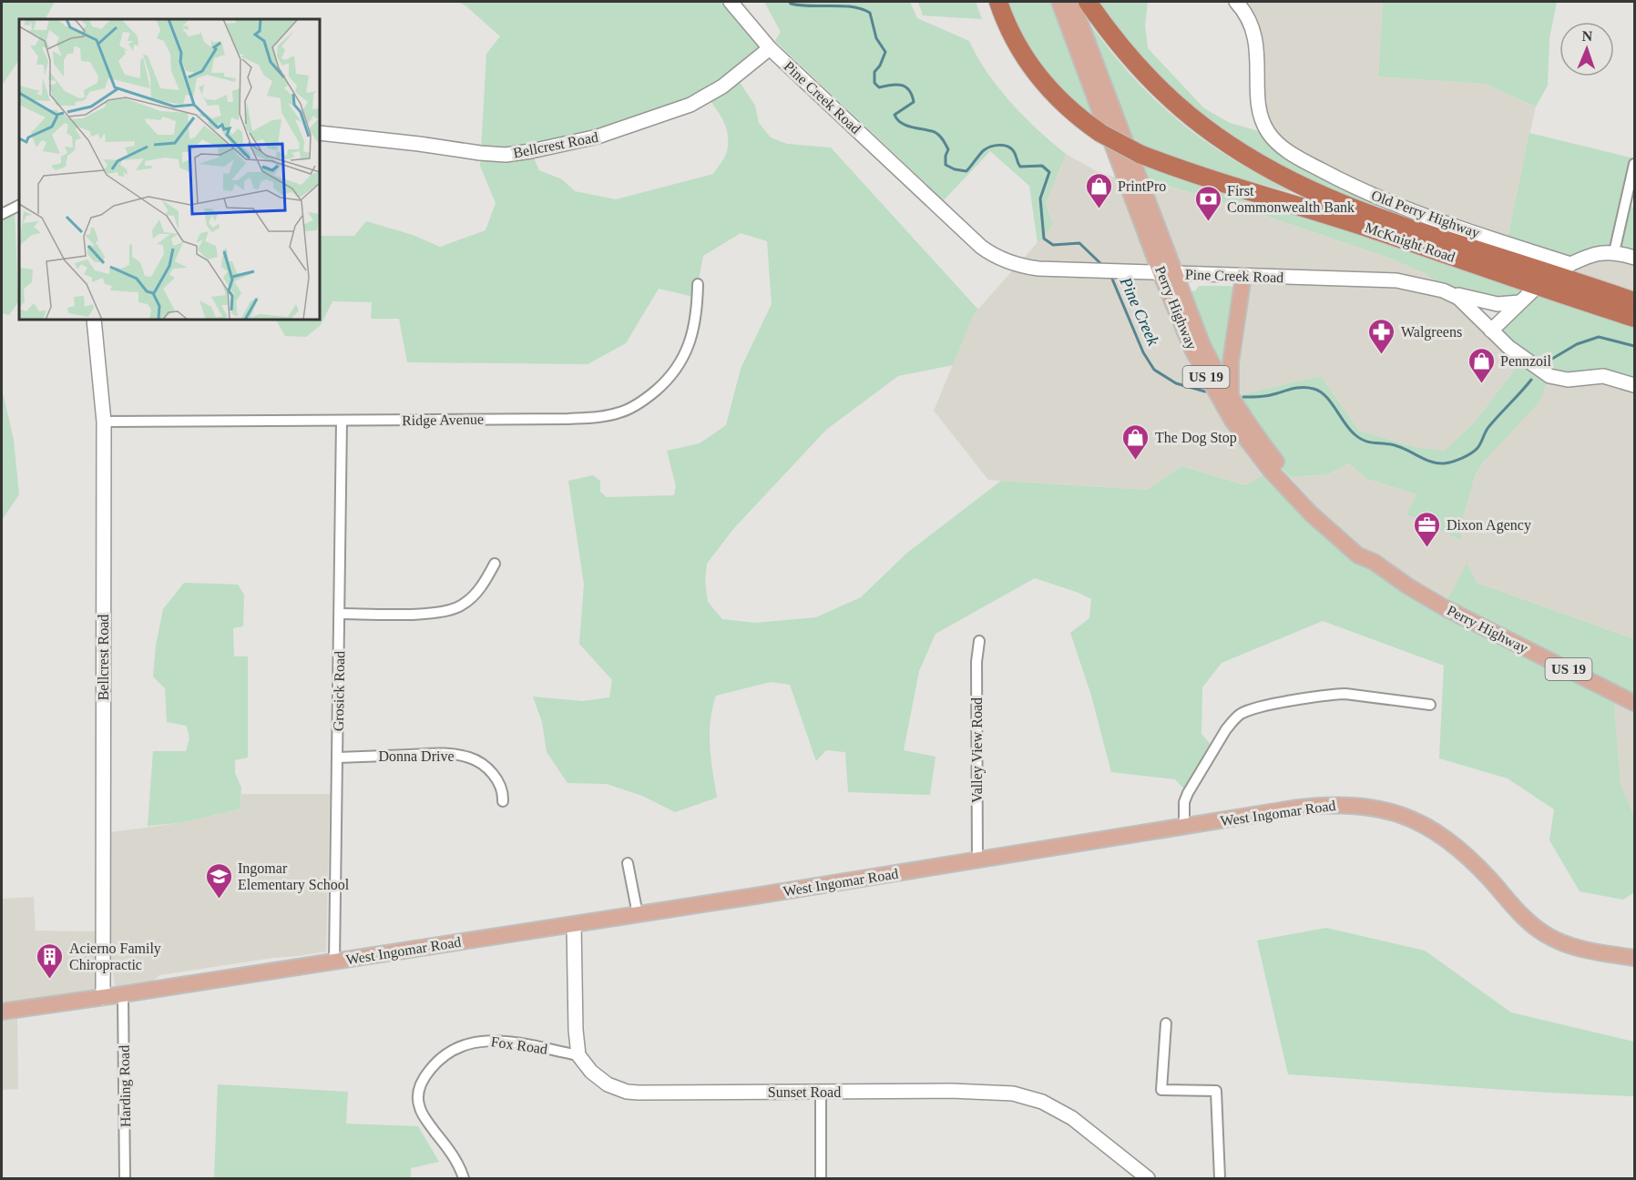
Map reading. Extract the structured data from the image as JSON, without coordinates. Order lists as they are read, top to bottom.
{
  "streets": {
    "highway": ["McKnight Road"],
    "main road": ["Perry Highway", "US 19", "West Ingomar Road"],
    "street": [
      "Pine Creek Road",
      "Bellcrest Road",
      "Old Perry Highway",
      "Ridge Avenue",
      "Grosick Road",
      "Valley View Road",
      "Donna Drive",
      "Fox Road",
      "Harding Road",
      "Sunset Road"
    ]
  },
  "crossings": [
    ["Pine Creek Road", "Bellcrest Road"],
    ["Pine Creek Road", "Perry Highway"],
    ["Bellcrest Road", "Ridge Avenue"],
    ["Bellcrest Road", "West Ingomar Road"],
    ["Ridge Avenue", "Grosick Road"],
    ["Grosick Road", "Donna Drive"],
    ["Grosick Road", "West Ingomar Road"],
    ["Valley View Road", "West Ingomar Road"],
    ["West Ingomar Road", "Harding Road"],
    ["Fox Road", "Sunset Road"]
  ],
  "water": ["Pine Creek"],
  "places": {
    "shop": ["PrintPro", "Pennzoil", "The Dog Stop"],
    "bank": ["First Commonwealth Bank"],
    "pharmacy": ["Walgreens"],
    "office": ["Dixon Agency"],
    "school or university": ["Ingomar Elementary School"],
    "building": ["Acierno Family Chiropractic"]
  },
  "north": "top"
}
